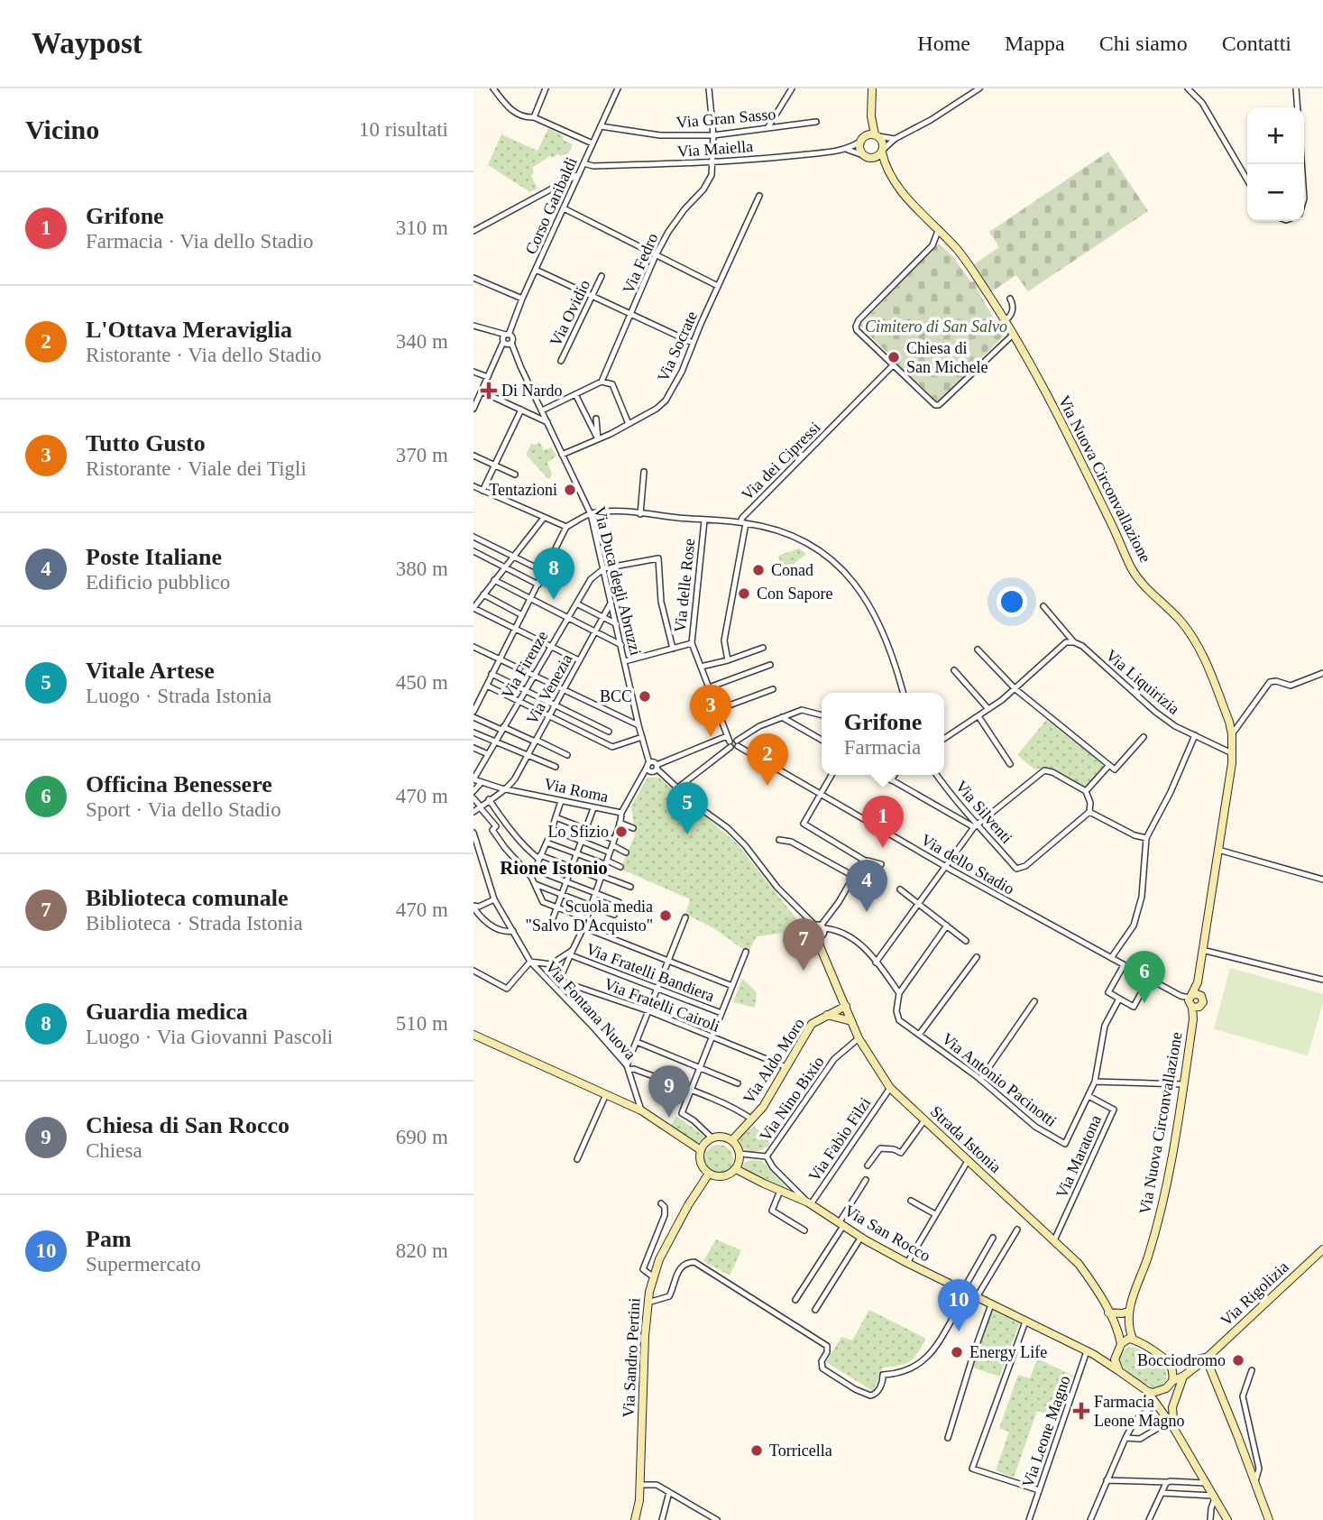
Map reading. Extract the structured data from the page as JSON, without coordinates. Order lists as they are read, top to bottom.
{
  "streets": {
    "street": [
      "Via Gran Sasso",
      "Via Maiella",
      "Corso Garibaldi",
      "Via Fedro",
      "Via Ovidio",
      "Via Socrate",
      "Via dei Cipressi",
      "Via Nuova Circonvallazione",
      "Via Duca degli Abruzzi",
      "Via delle Rose",
      "Via Firenze",
      "Via Liquirizia",
      "Via Venezia",
      "Via Roma",
      "Via Silventi",
      "Via dello Stadio",
      "Via Fratelli Bandiera",
      "Via Fratelli Cairoli",
      "Via Fontana Nuova",
      "Via Aldo Moro",
      "Via Antonio Pacinotti",
      "Via Nino Bixio",
      "Via Fabio Filzi",
      "Strada Istonia",
      "Via Maratona",
      "Via San Rocco",
      "Via Rigolizia",
      "Via Sandro Pertini",
      "Via Leone Magno"
    ]
  },
  "crossings": [
    ["Via Gran Sasso", "Corso Garibaldi"],
    ["Via Maiella", "Corso Garibaldi"],
    ["Via Maiella", "Via Fedro"],
    ["Via Maiella", "Via Nuova Circonvallazione"],
    ["Corso Garibaldi", "Via Duca degli Abruzzi"],
    ["Via Socrate", "Via Duca degli Abruzzi"],
    ["Via dei Cipressi", "Via Duca degli Abruzzi"],
    ["Via dei Cipressi", "Via delle Rose"],
    ["Via Nuova Circonvallazione", "Via Liquirizia"],
    ["Via Nuova Circonvallazione", "Via dello Stadio"],
    ["Via Nuova Circonvallazione", "Strada Istonia"],
    ["Via Nuova Circonvallazione", "Via San Rocco"],
    ["Via Duca degli Abruzzi", "Via Firenze"],
    ["Via Duca degli Abruzzi", "Via Venezia"],
    ["Via Duca degli Abruzzi", "Via Roma"],
    ["Via Firenze", "Via Roma"],
    ["Via Venezia", "Via Roma"],
    ["Via Fratelli Bandiera", "Via Fratelli Cairoli"],
    ["Via Fratelli Cairoli", "Via Aldo Moro"],
    ["Via Aldo Moro", "Via Nino Bixio"],
    ["Via Aldo Moro", "Strada Istonia"],
    ["Via Aldo Moro", "Via San Rocco"],
    ["Via Aldo Moro", "Via Sandro Pertini"],
    ["Via Antonio Pacinotti", "Via Maratona"],
    ["Via Nino Bixio", "Strada Istonia"],
    ["Via Nino Bixio", "Via San Rocco"],
    ["Via Nino Bixio", "Via Sandro Pertini"],
    ["Via Fabio Filzi", "Strada Istonia"],
    ["Via Fabio Filzi", "Via San Rocco"],
    ["Strada Istonia", "Via Maratona"],
    ["Strada Istonia", "Via San Rocco"],
    ["Via San Rocco", "Via Sandro Pertini"],
    ["Via San Rocco", "Via Leone Magno"]
  ],
  "districts": ["Rione Istonio"],
  "parks": ["Cimitero di San Salvo"],
  "places": {
    "other": [
      "Chiesa di San Michele",
      "Tentazioni",
      "Conad",
      "Con Sapore",
      "BCC",
      "Lo Sfizio",
      "Scuola media \"Salvo D'Acquisto\"",
      "Energy Life",
      "Bocciodromo",
      "Torricella"
    ],
    "health": ["Di Nardo", "Farmacia Leone Magno"]
  },
  "page": {
    "header": "Waypost",
    "nav": [
      "Home",
      "Mappa",
      "Chi siamo",
      "Contatti"
    ],
    "heading": ["Vicino", "10 risultati"],
    "map_buttons": ["+", "−"],
    "list": [
      {
        "mark": "1",
        "name": "Grifone",
        "note": "Farmacia · Via dello Stadio",
        "value": "310 m"
      },
      {
        "mark": "2",
        "name": "L'Ottava Meraviglia",
        "note": "Ristorante · Via dello Stadio",
        "value": "340 m"
      },
      {
        "mark": "3",
        "name": "Tutto Gusto",
        "note": "Ristorante · Viale dei Tigli",
        "value": "370 m"
      },
      {
        "mark": "4",
        "name": "Poste Italiane",
        "note": "Edificio pubblico",
        "value": "380 m"
      },
      {
        "mark": "5",
        "name": "Vitale Artese",
        "note": "Luogo · Strada Istonia",
        "value": "450 m"
      },
      {
        "mark": "6",
        "name": "Officina Benessere",
        "note": "Sport · Via dello Stadio",
        "value": "470 m"
      },
      {
        "mark": "7",
        "name": "Biblioteca comunale",
        "note": "Biblioteca · Strada Istonia",
        "value": "470 m"
      },
      {
        "mark": "8",
        "name": "Guardia medica",
        "note": "Luogo · Via Giovanni Pascoli",
        "value": "510 m"
      },
      {
        "mark": "9",
        "name": "Chiesa di San Rocco",
        "note": "Chiesa",
        "value": "690 m"
      },
      {
        "mark": "10",
        "name": "Pam",
        "note": "Supermercato",
        "value": "820 m"
      }
    ],
    "pins": [
      "8",
      "3",
      "2",
      "5",
      "1",
      "4",
      "7",
      "6",
      "9",
      "10"
    ],
    "popup": ["Grifone", "Farmacia"]
  }
}
